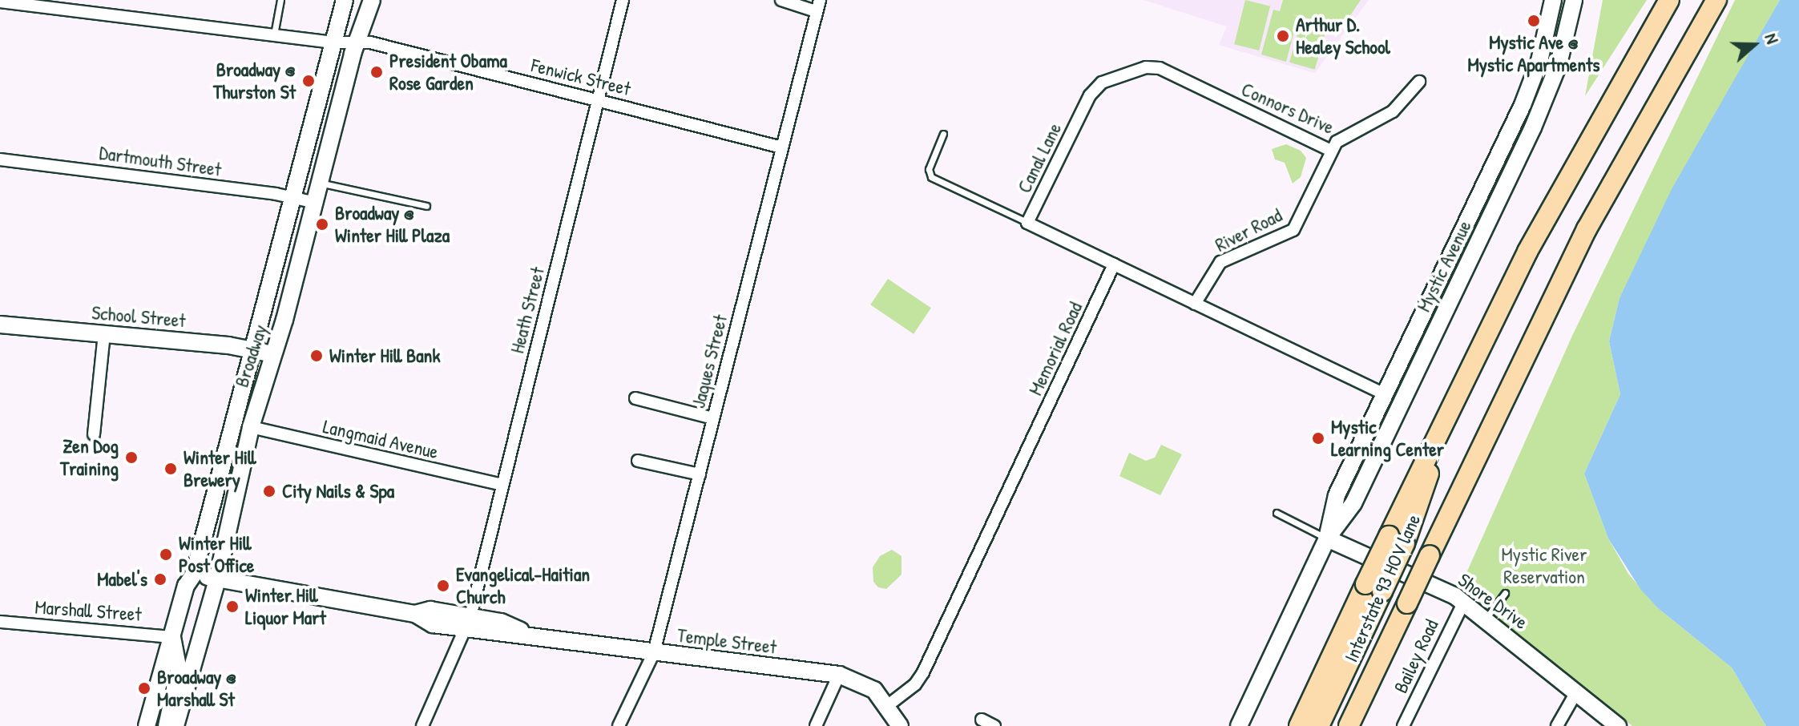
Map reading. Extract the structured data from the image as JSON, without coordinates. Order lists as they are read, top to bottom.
{
  "streets": {
    "highway": ["Interstate 93 HOV lane"],
    "main road": [
      "Mystic Avenue",
      "School Street",
      "Broadway",
      "Shore Drive",
      "Temple Street"
    ],
    "street": [
      "Fenwick Street",
      "Connors Drive",
      "Canal Lane",
      "Dartmouth Street",
      "River Road",
      "Heath Street",
      "Memorial Road",
      "Jaques Street",
      "Langmaid Avenue",
      "Marshall Street",
      "Bailey Road"
    ]
  },
  "crossings": [
    ["Fenwick Street", "Heath Street"],
    ["Fenwick Street", "Broadway"],
    ["Fenwick Street", "Jaques Street"],
    ["Connors Drive", "Canal Lane"],
    ["Connors Drive", "River Road"],
    ["Canal Lane", "Memorial Road"],
    ["Dartmouth Street", "Broadway"],
    ["Mystic Avenue", "Shore Drive"],
    ["Heath Street", "Langmaid Avenue"],
    ["Heath Street", "Temple Street"],
    ["School Street", "Broadway"],
    ["Memorial Road", "Temple Street"],
    ["Broadway", "Langmaid Avenue"],
    ["Broadway", "Marshall Street"],
    ["Broadway", "Temple Street"],
    ["Jaques Street", "Temple Street"],
    ["Shore Drive", "Bailey Road"]
  ],
  "parks": ["Mystic River Reservation"],
  "places": [
    "Mystic Ave @ Mystic Apartments",
    "Arthur D. Healey School",
    "President Obama Rose Garden",
    "Broadway @ Thurston St",
    "Broadway @ Winter Hill Plaza",
    "Winter Hill Bank",
    "Mystic Learning Center",
    "Zen Dog Training",
    "Winter Hill Brewery",
    "City Nails & Spa",
    "Winter Hill Post Office",
    "Mabel's",
    "Evangelical-Haitian Church",
    "Winter Hill Liquor Mart",
    "Broadway @ Marshall St"
  ],
  "north": "right"
}
